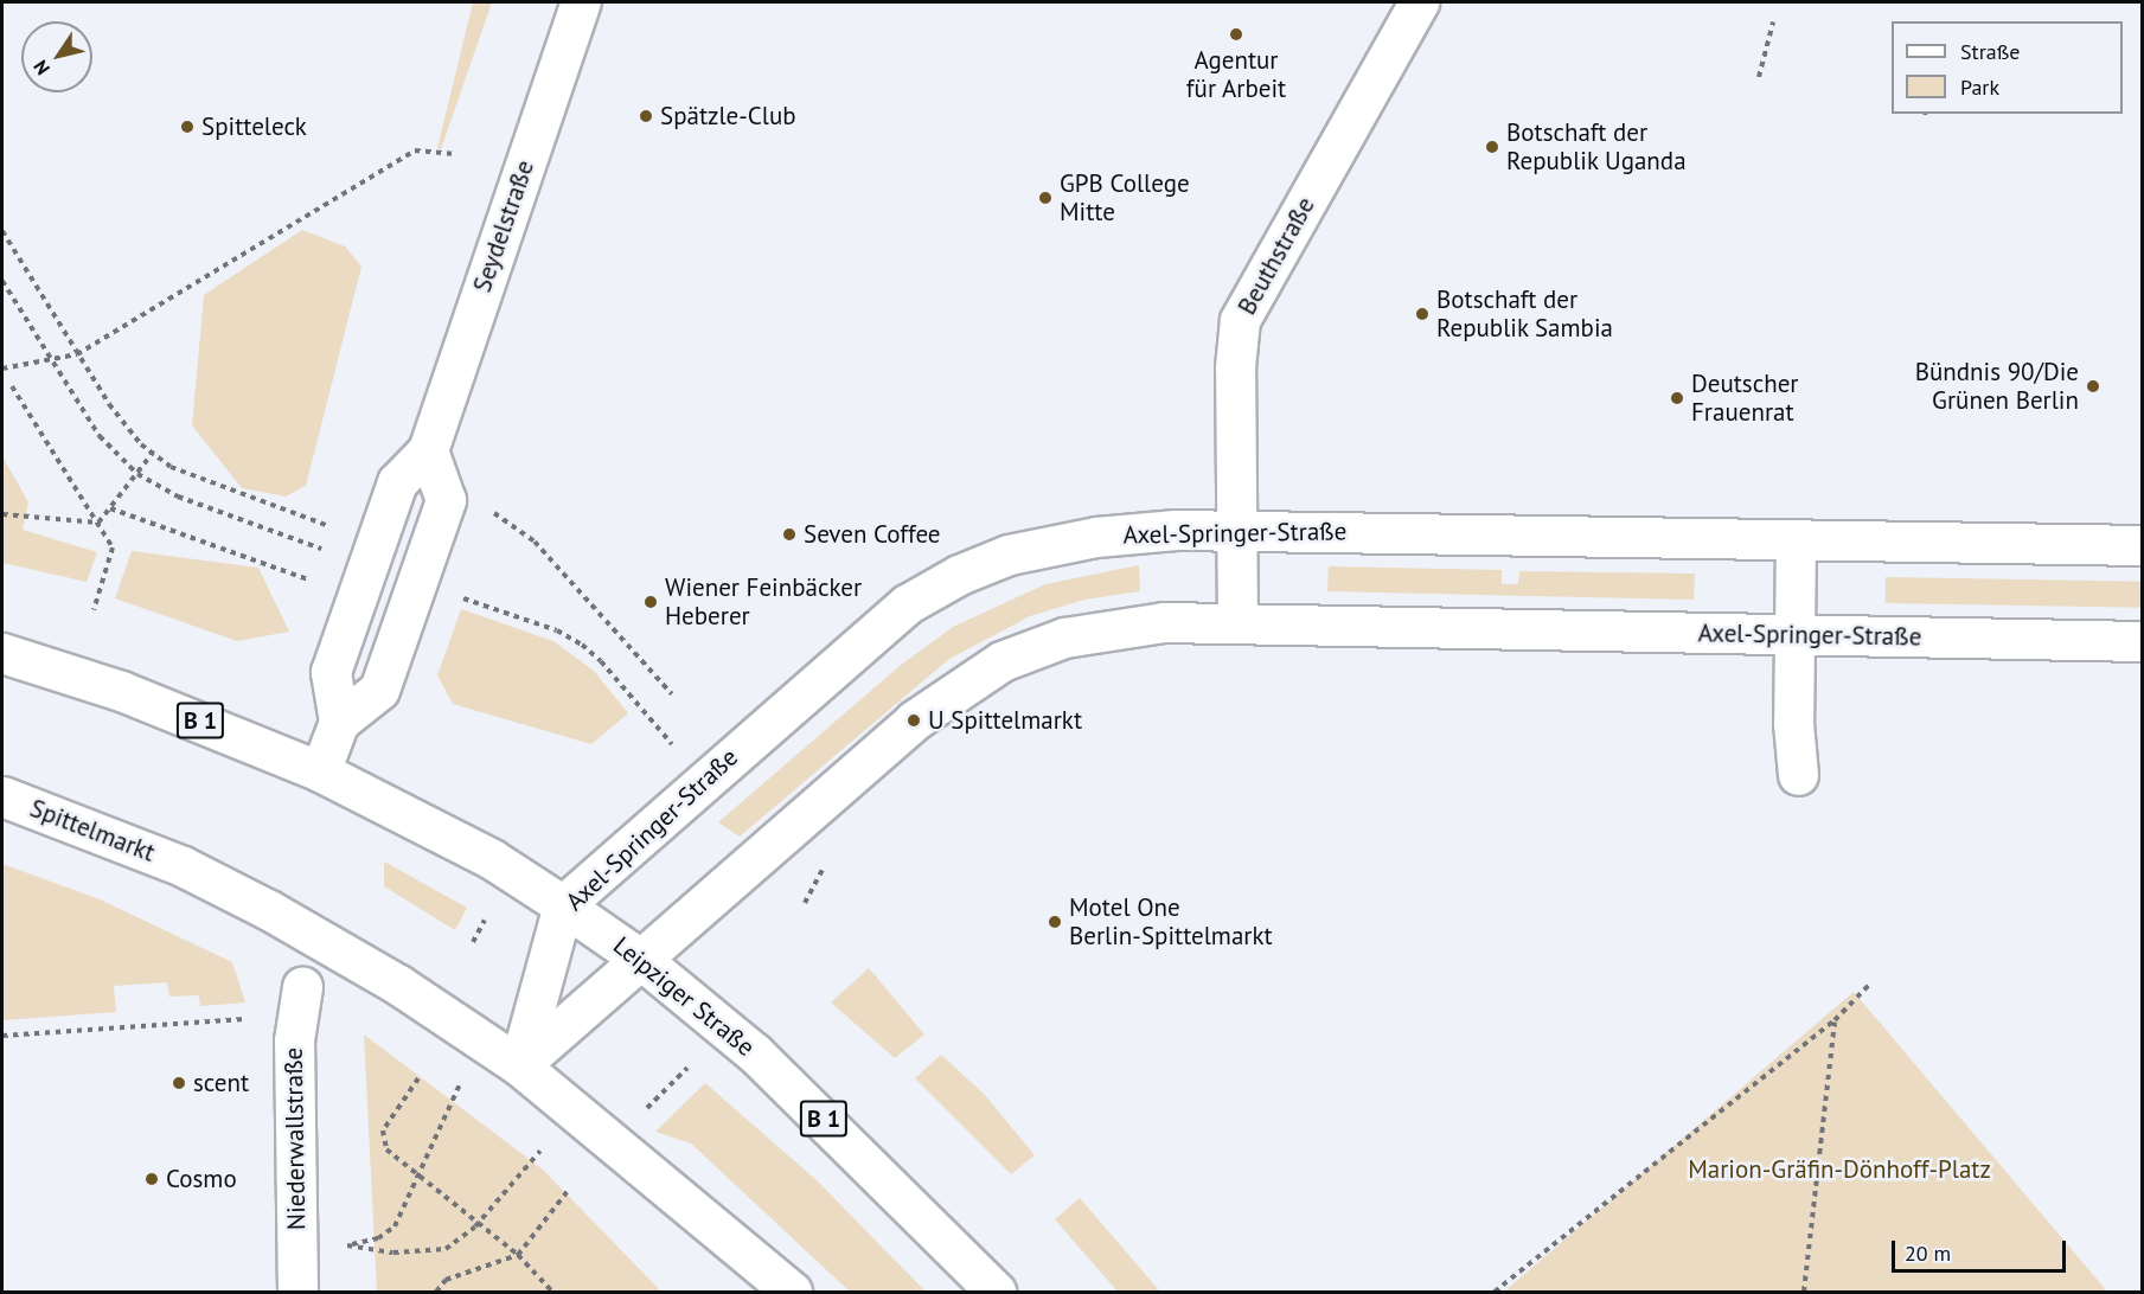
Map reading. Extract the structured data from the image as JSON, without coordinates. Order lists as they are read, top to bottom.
{
  "streets": {
    "main road": [
      "Seydelstraße",
      "Beuthstraße",
      "Axel-Springer-Straße",
      "B 1",
      "Spittelmarkt",
      "Leipziger Straße",
      "Niederwallstraße"
    ]
  },
  "crossings": [
    ["Beuthstraße", "Axel-Springer-Straße"],
    ["Axel-Springer-Straße", "Spittelmarkt"],
    ["Axel-Springer-Straße", "Leipziger Straße"],
    ["B 1", "Leipziger Straße"]
  ],
  "parks": ["Marion-Gräfin-Dönhoff-Platz"],
  "places": [
    "Agentur für Arbeit",
    "Spätzle-Club",
    "Spitteleck",
    "Botschaft der Republik Uganda",
    "GPB College Mitte",
    "Botschaft der Republik Sambia",
    "Bündnis 90/Die Grünen Berlin",
    "Deutscher Frauenrat",
    "Seven Coffee",
    "Wiener Feinbäcker Heberer",
    "U Spittelmarkt",
    "Motel One Berlin-Spittelmarkt",
    "scent",
    "Cosmo"
  ],
  "legend": ["Straße", "Park"],
  "scale_bar": "20 m",
  "north": "bottom left"
}
